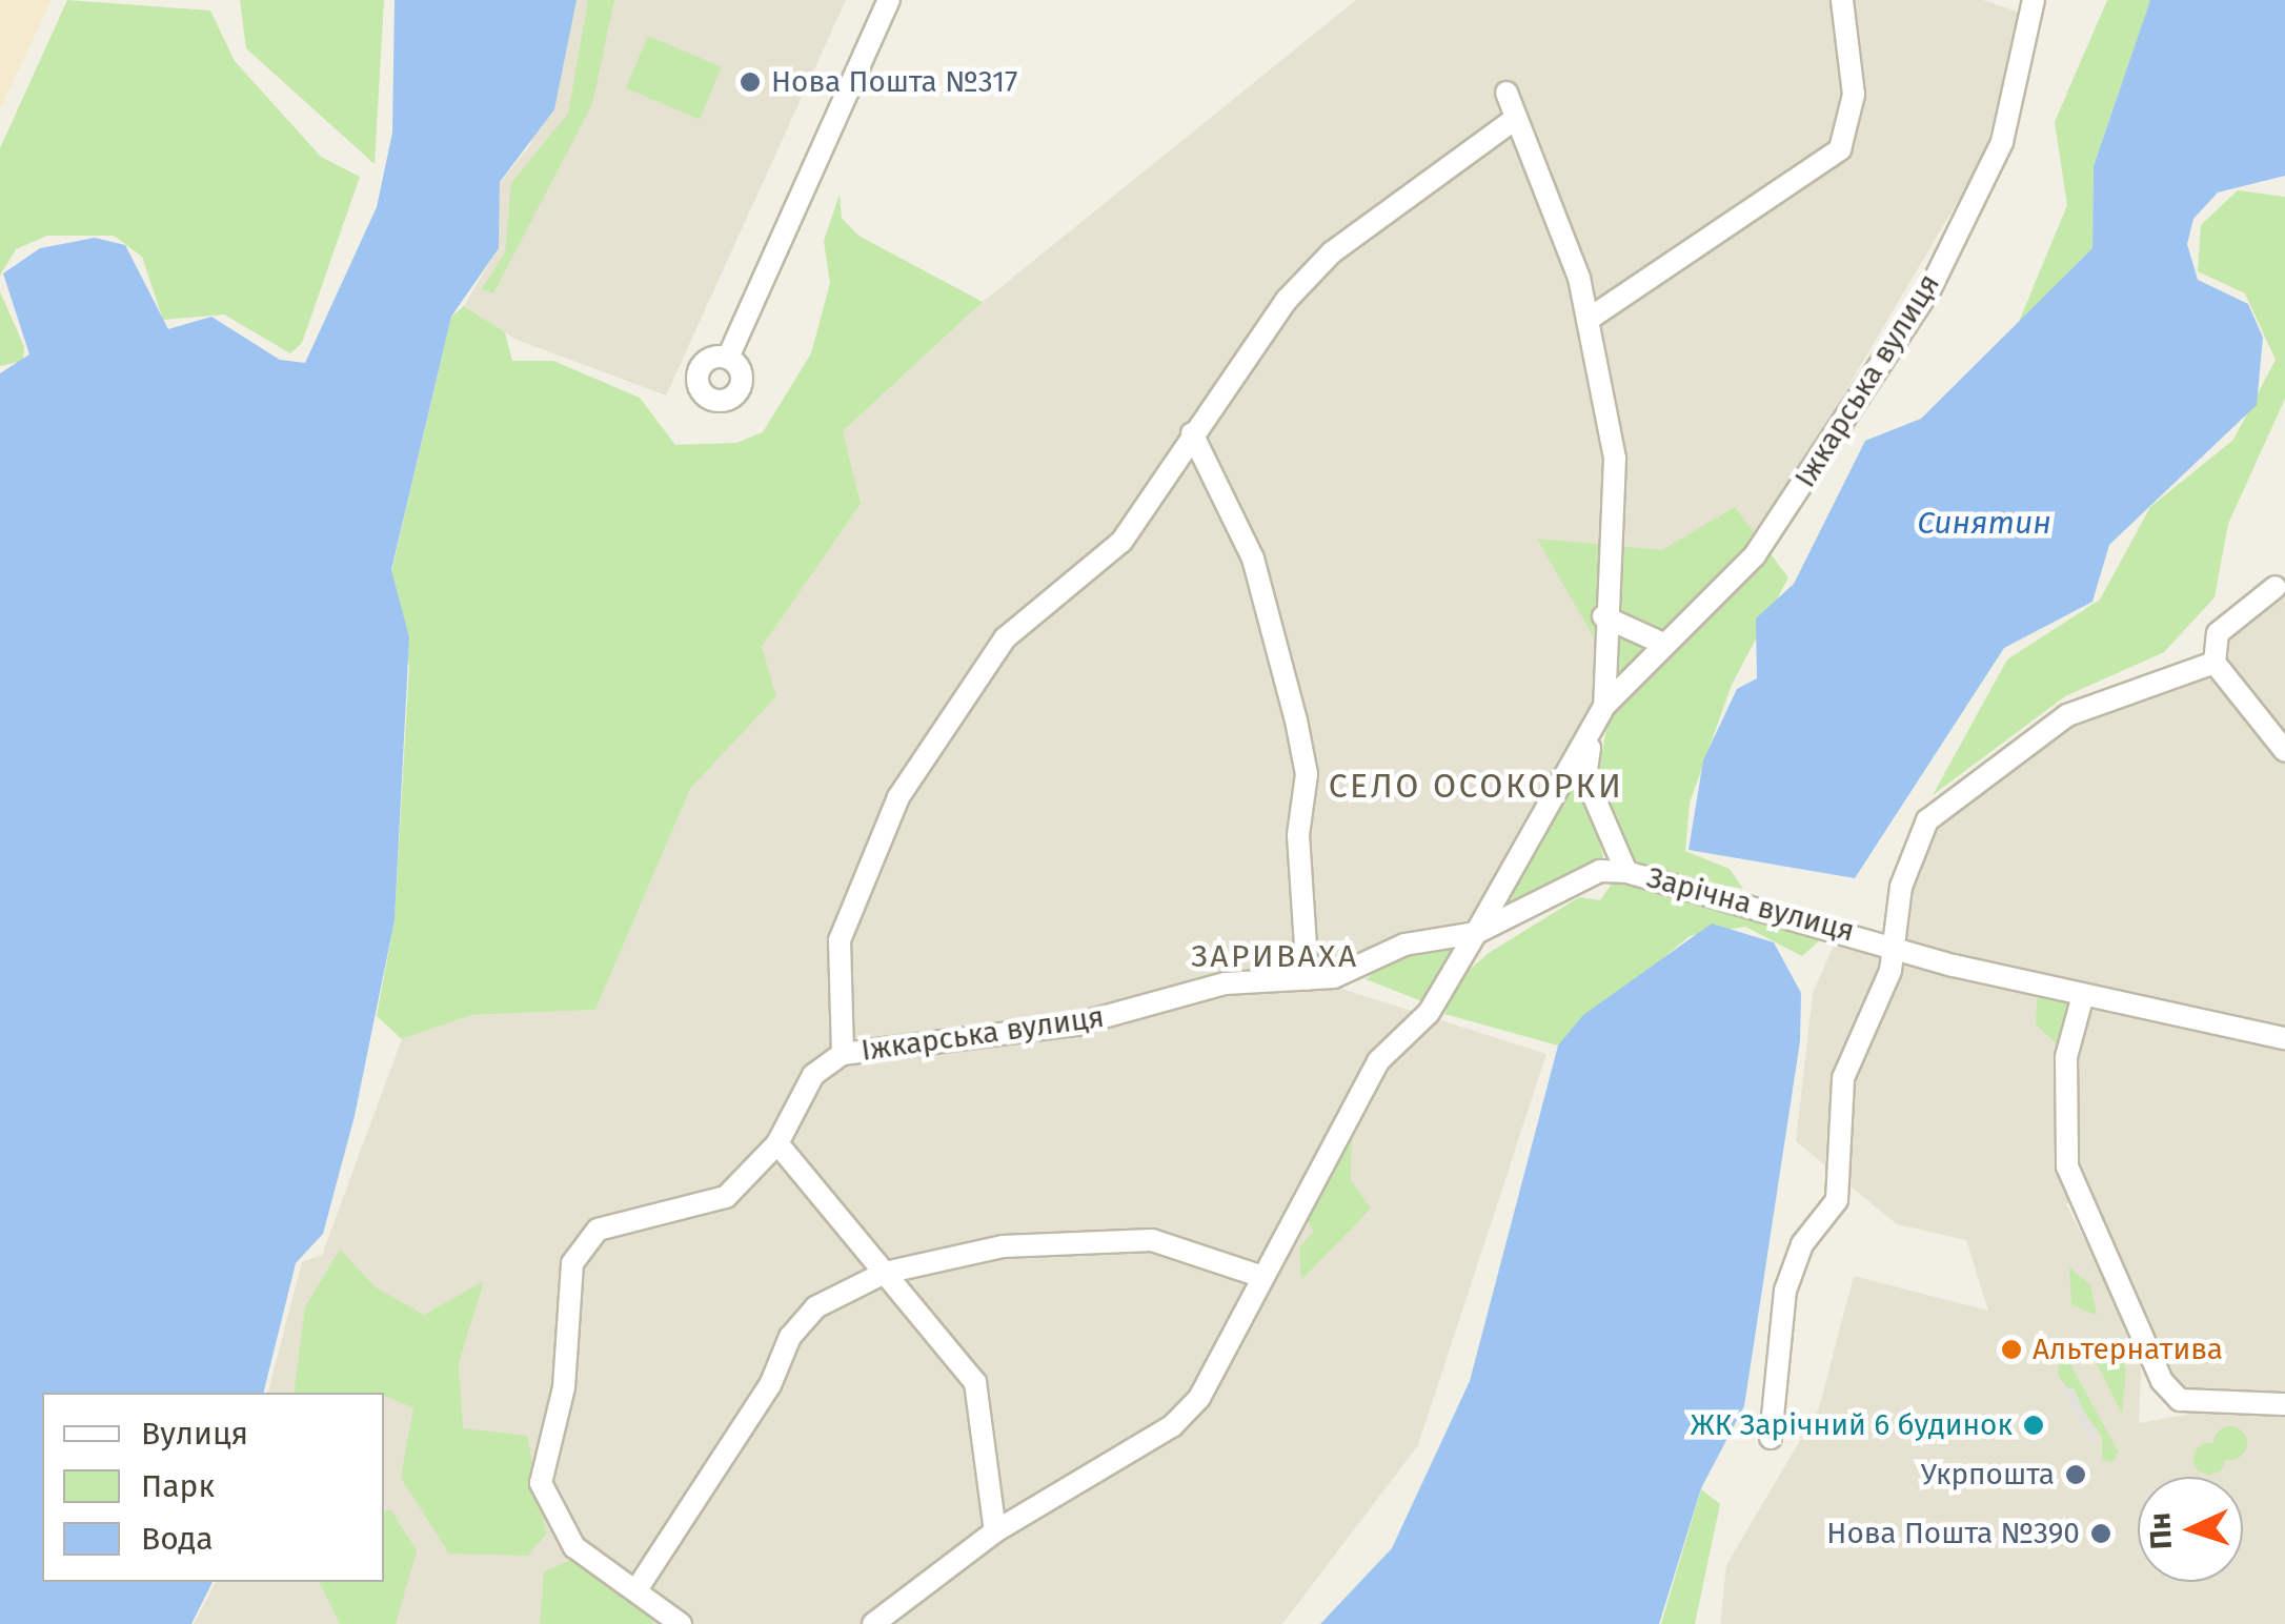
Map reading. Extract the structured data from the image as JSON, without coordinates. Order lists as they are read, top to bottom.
{
  "streets": {
    "street": ["Іжкарська вулиця", "Зарічна вулиця"]
  },
  "crossings": [
    ["Іжкарська вулиця", "Зарічна вулиця"]
  ],
  "districts": ["СЕЛО ОСОКОРКИ", "ЗАРИВАХА"],
  "water": ["Синятин"],
  "places": [
    "Нова Пошта №317",
    "Альтернатива",
    "ЖК Зарічний 6 будинок",
    "Укрпошта",
    "Нова Пошта №390"
  ],
  "legend": ["Вулиця", "Парк", "Вода"],
  "north": "left"
}
